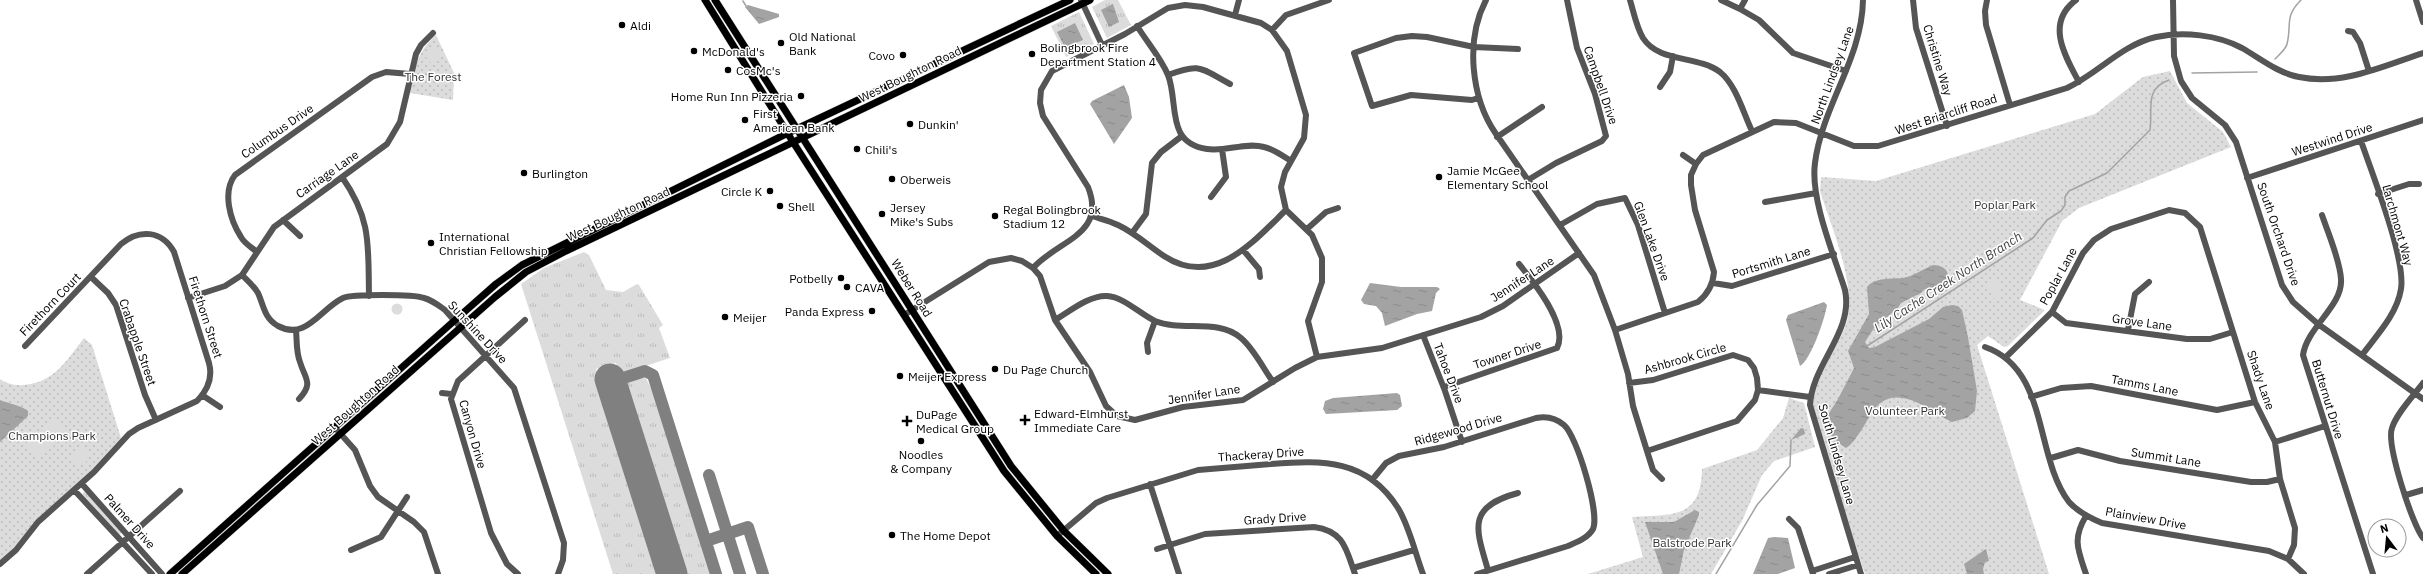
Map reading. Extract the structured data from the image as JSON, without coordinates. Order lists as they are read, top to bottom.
{
  "streets": {
    "main road": ["West Boughton Road", "Weber Road"],
    "street": [
      "Christine Way",
      "North Lindsey Lane",
      "Campbell Drive",
      "West Briarcliff Road",
      "Columbus Drive",
      "Westwind Drive",
      "Carriage Lane",
      "Larchmont Way",
      "South Orchard Drive",
      "Glen Lake Drive",
      "Portsmith Lane",
      "Poplar Lane",
      "Jennifer Lane",
      "Firethorn Court",
      "Firethorn Street",
      "Grove Lane",
      "Sunshine Drive",
      "Crabapple Street",
      "Towner Drive",
      "Ashbrook Circle",
      "Tahoe Drive",
      "Shady Lane",
      "Tamms Lane",
      "Butternut Drive",
      "Ridgewood Drive",
      "Canyon Drive",
      "Thackeray Drive",
      "South Lindsey Lane",
      "Summit Lane",
      "Grady Drive",
      "Plainview Drive",
      "Palmer Drive"
    ]
  },
  "crossings": [
    ["Christine Way", "West Briarcliff Road"],
    ["West Boughton Road", "Weber Road"],
    ["West Boughton Road", "Sunshine Drive"],
    ["North Lindsey Lane", "West Briarcliff Road"],
    ["North Lindsey Lane", "South Lindsey Lane"],
    ["West Briarcliff Road", "South Orchard Drive"],
    ["West Briarcliff Road", "South Lindsey Lane"],
    ["Columbus Drive", "Carriage Lane"],
    ["Westwind Drive", "Larchmont Way"],
    ["Westwind Drive", "South Orchard Drive"],
    ["Carriage Lane", "Firethorn Street"],
    ["Larchmont Way", "South Orchard Drive"],
    ["South Orchard Drive", "Butternut Drive"],
    ["Portsmith Lane", "South Lindsey Lane"],
    ["Poplar Lane", "Grove Lane"],
    ["Poplar Lane", "Shady Lane"],
    ["Poplar Lane", "Plainview Drive"],
    ["Jennifer Lane", "Towner Drive"],
    ["Jennifer Lane", "Tahoe Drive"],
    ["Weber Road", "Thackeray Drive"],
    ["Firethorn Court", "Firethorn Street"],
    ["Firethorn Court", "Crabapple Street"],
    ["Firethorn Street", "Crabapple Street"],
    ["Firethorn Street", "Palmer Drive"],
    ["Grove Lane", "Shady Lane"],
    ["Sunshine Drive", "Canyon Drive"],
    ["Towner Drive", "Tahoe Drive"],
    ["Tahoe Drive", "Ridgewood Drive"],
    ["Shady Lane", "Tamms Lane"],
    ["Shady Lane", "Summit Lane"],
    ["Shady Lane", "Plainview Drive"],
    ["Tamms Lane", "Plainview Drive"],
    ["Ridgewood Drive", "Thackeray Drive"],
    ["Summit Lane", "Plainview Drive"]
  ],
  "water": ["Lily Cache Creek North Branch"],
  "parks": [
    "The Forest",
    "Poplar Park",
    "Volunteer Park",
    "Champions Park",
    "Balstrode Park"
  ],
  "places": {
    "other": [
      "Aldi",
      "Old National Bank",
      "McDonald's",
      "Bolingbrook Fire Department Station 4",
      "Covo",
      "CosMc's",
      "Home Run Inn Pizzeria",
      "First American Bank",
      "Dunkin'",
      "Chili's",
      "Burlington",
      "Jamie McGee Elementary School",
      "Oberweis",
      "Circle K",
      "Shell",
      "Jersey Mike's Subs",
      "Regal Bolingbrook Stadium 12",
      "International Christian Fellowship",
      "Potbelly",
      "CAVA",
      "Panda Express",
      "Meijer",
      "Du Page Church",
      "Meijer Express",
      "Noodles & Company",
      "The Home Depot"
    ],
    "health": ["Edward-Elmhurst Immediate Care", "DuPage Medical Group"]
  },
  "north": "top"
}
